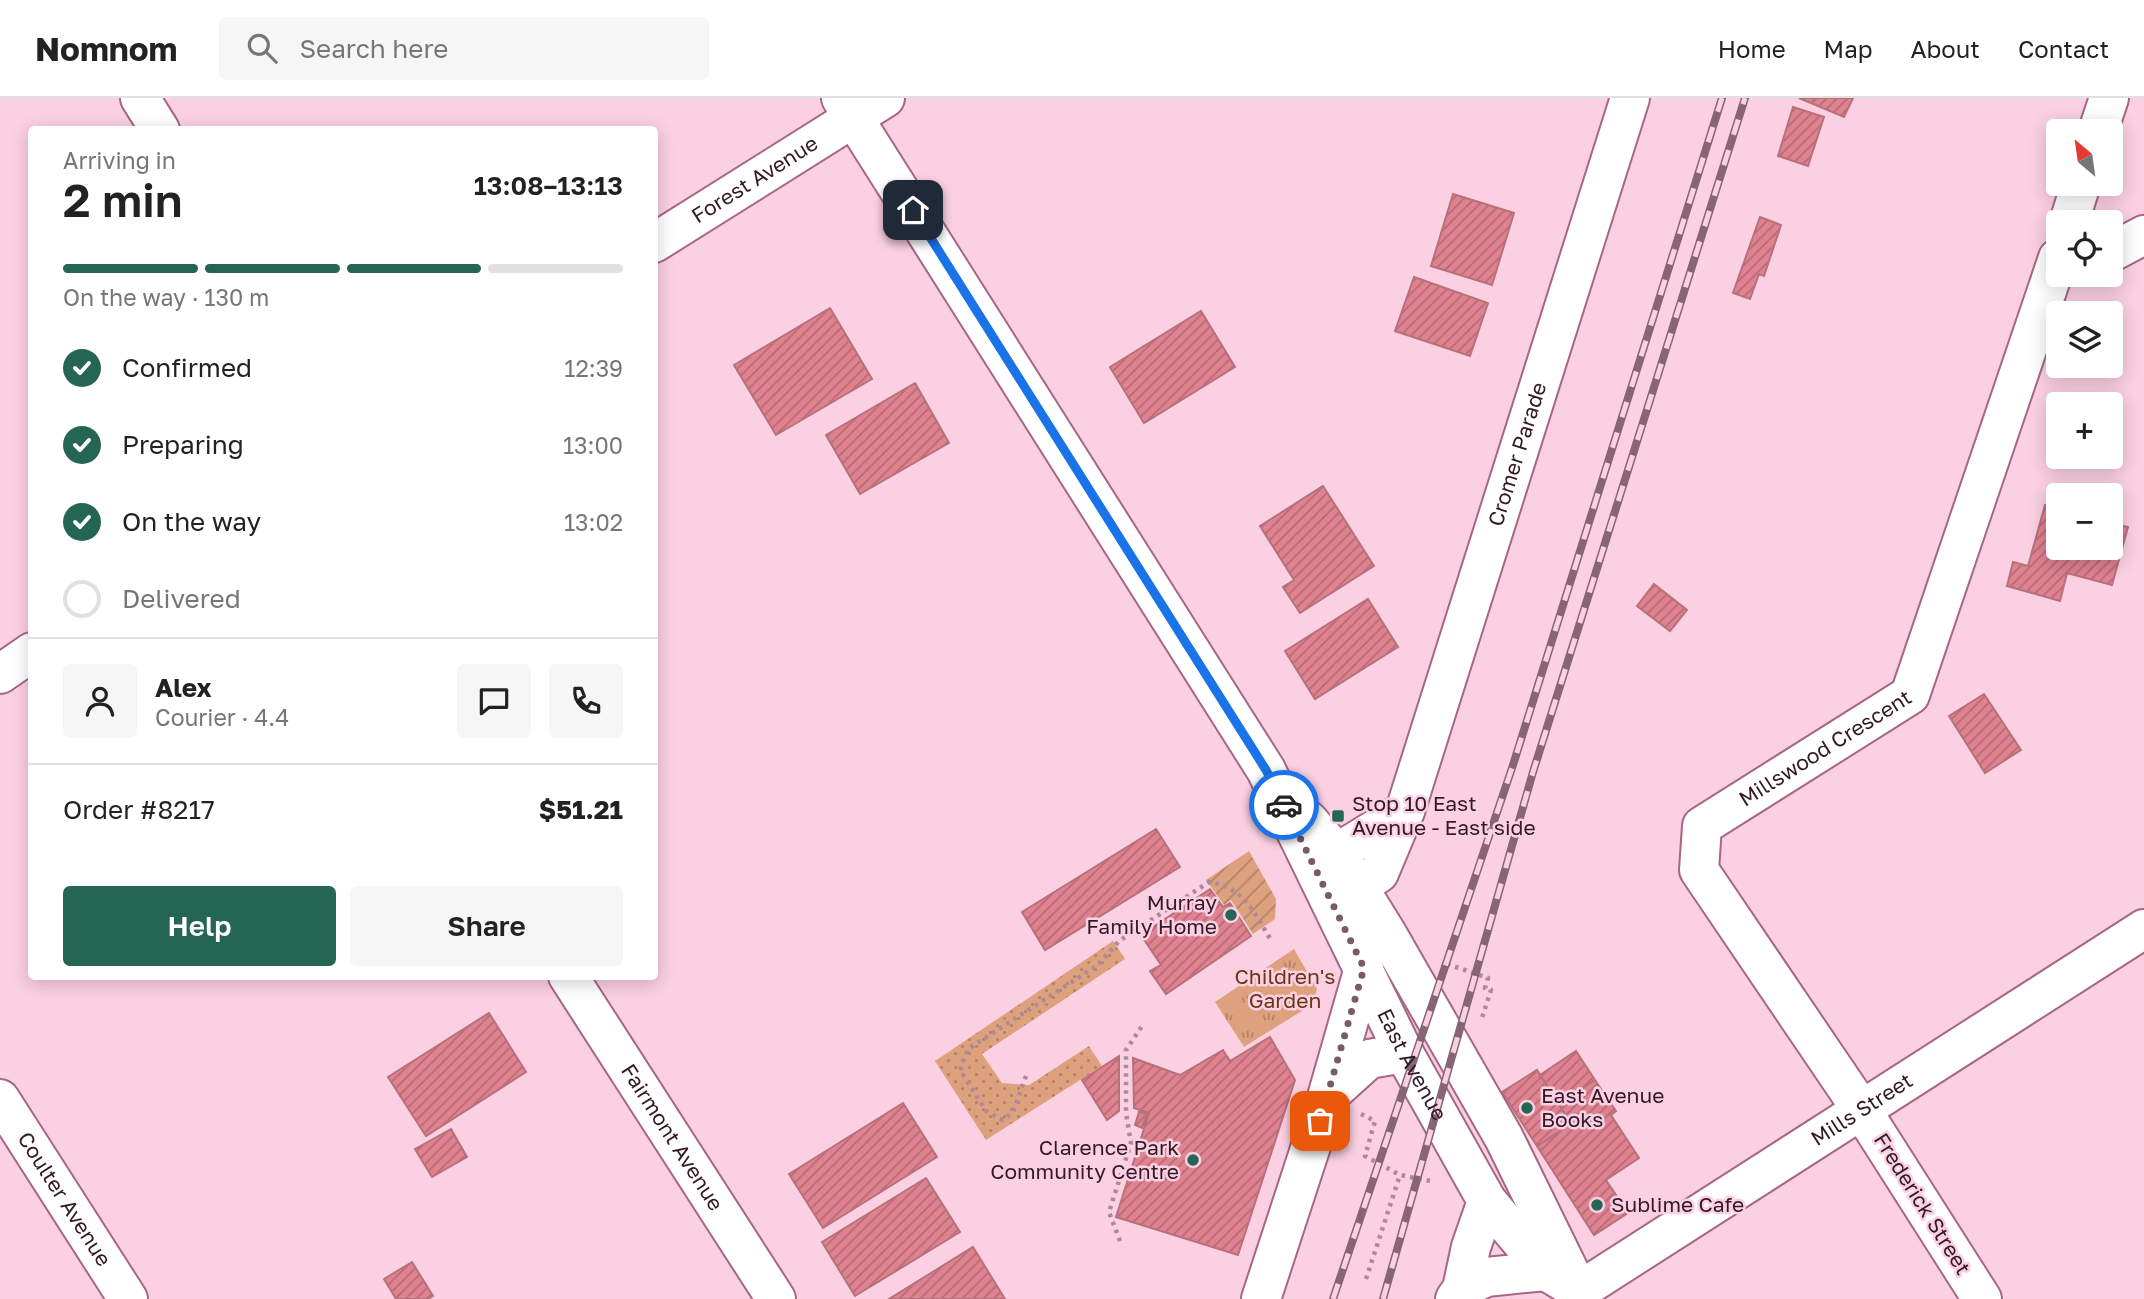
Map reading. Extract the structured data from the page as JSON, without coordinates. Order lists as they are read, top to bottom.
{
  "streets": {
    "street": [
      "Forest Avenue",
      "Cromer Parade",
      "Millswood Crescent",
      "East Avenue",
      "Mills Street",
      "Fairmont Avenue",
      "Coulter Avenue",
      "Frederick Street"
    ]
  },
  "crossings": [
    ["Forest Avenue", "East Avenue"],
    ["Cromer Parade", "East Avenue"],
    ["Millswood Crescent", "Mills Street"],
    ["Millswood Crescent", "Frederick Street"],
    ["East Avenue", "Mills Street"],
    ["Mills Street", "Frederick Street"]
  ],
  "parks": ["Children's Garden"],
  "places": {
    "transit": ["Stop 10 East Avenue - East side"],
    "other": [
      "Murray Family Home",
      "East Avenue Books",
      "Clarence Park Community Centre",
      "Sublime Cafe"
    ]
  },
  "north": "top left",
  "page": {
    "header": "Nomnom",
    "search": "Search here",
    "nav": [
      "Home",
      "Map",
      "About",
      "Contact"
    ],
    "map_buttons": ["+", "−"],
    "heading": ["2 min", "Arriving in", "13:08–13:13"],
    "panel": [
      "Alex",
      "Courier · 4.4",
      "Order #8217",
      "$51.21"
    ],
    "bar": "On the way · 130 m",
    "list": [
      ["Confirmed", "12:39"],
      ["Preparing", "13:00"],
      ["On the way", "13:02"],
      "Delivered"
    ],
    "buttons": ["Help", "Share"]
  }
}
